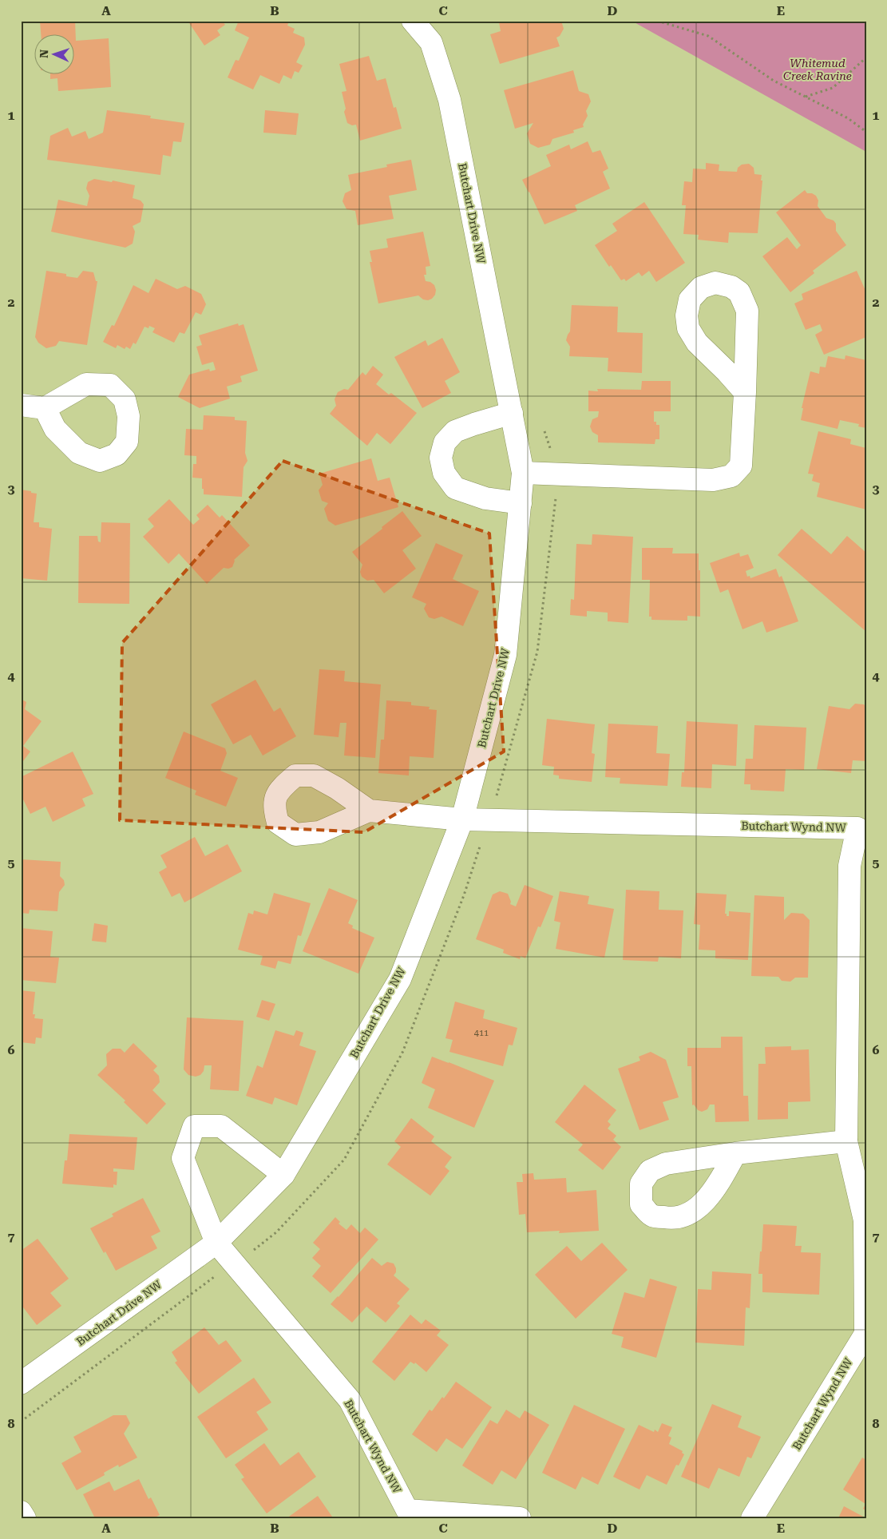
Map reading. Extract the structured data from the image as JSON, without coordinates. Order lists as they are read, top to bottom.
{
  "streets": {
    "street": ["Butchart Drive NW", "Butchart Wynd NW"]
  },
  "crossings": [
    ["Butchart Drive NW", "Butchart Wynd NW"]
  ],
  "parks": ["Whitemud Creek Ravine"],
  "house_numbers": ["411"],
  "north": "left",
  "grid": {
    "columns": [
      "A",
      "B",
      "C",
      "D",
      "E"
    ],
    "rows": [
      "1",
      "2",
      "3",
      "4",
      "5",
      "6",
      "7",
      "8"
    ]
  }
}
